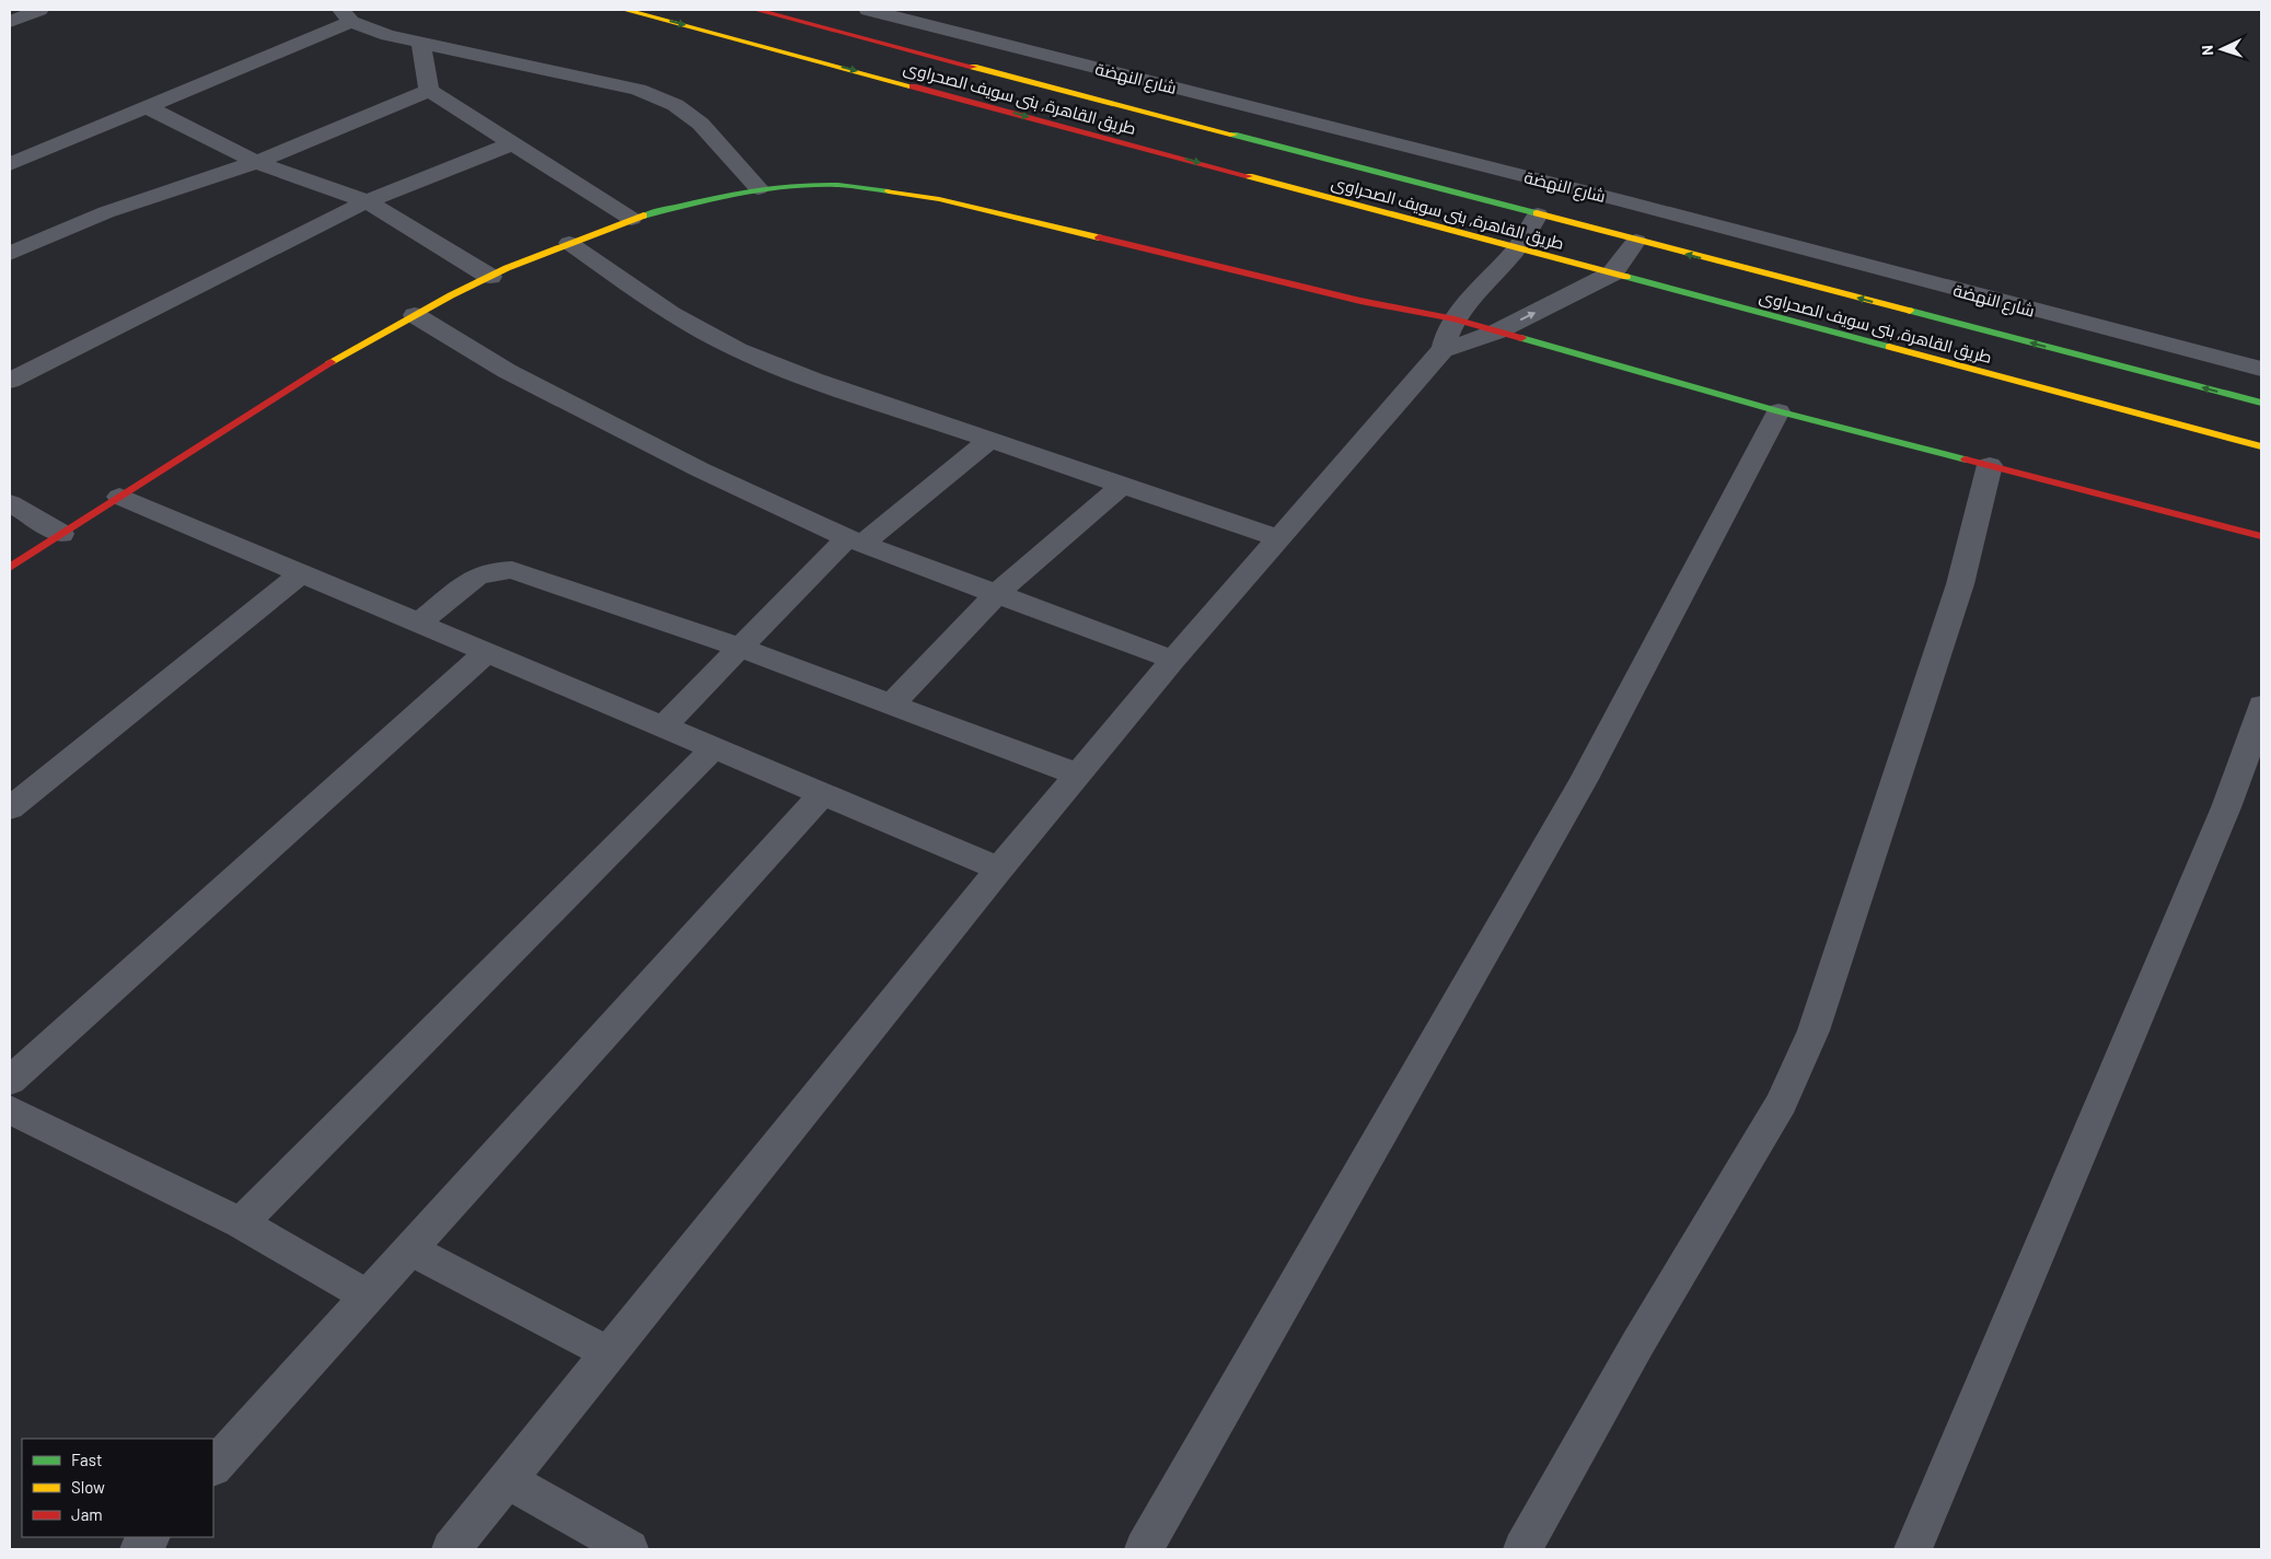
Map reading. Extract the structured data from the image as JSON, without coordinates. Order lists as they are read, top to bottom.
{
  "streets": {
    "main road": ["طريق القاهرة, بنى سويف الصحراوى"],
    "street": ["شارع النهضة"]
  },
  "legend": ["Fast", "Slow", "Jam"],
  "north": "left"
}
